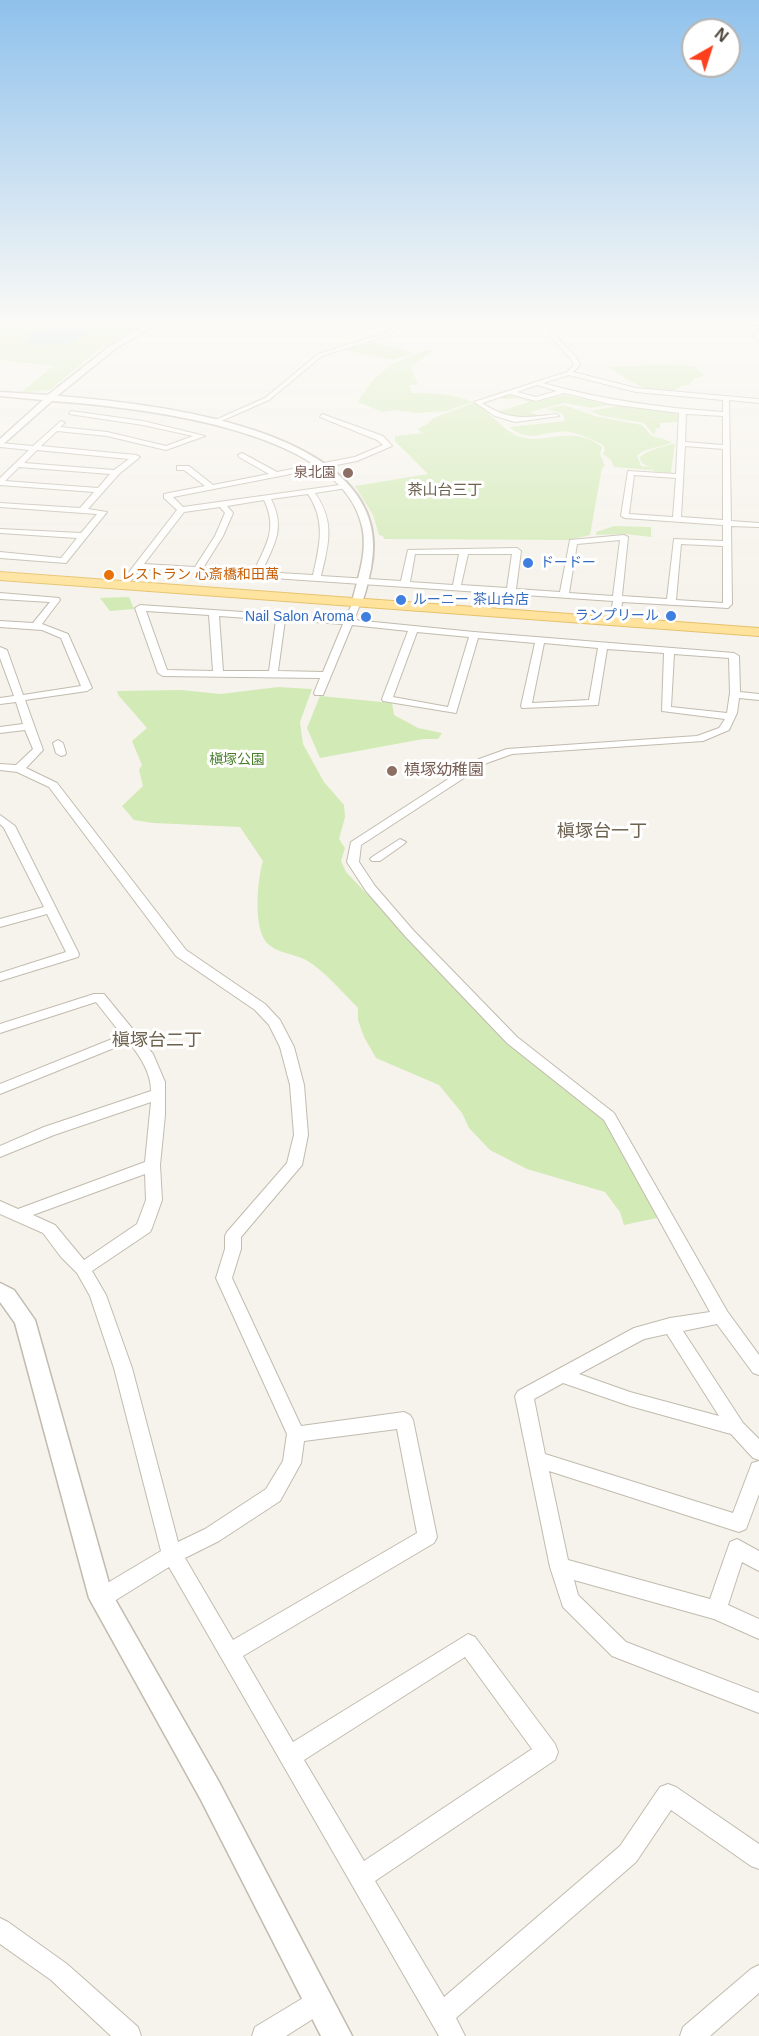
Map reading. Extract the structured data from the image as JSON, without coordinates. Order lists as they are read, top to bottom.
{
  "districts": ["茶山台三丁", "槇塚台一丁", "槇塚台二丁"],
  "parks": ["槇塚公園"],
  "places": [
    "泉北園",
    "ドードー",
    "レストラン 心斎橋和田萬",
    "ルーニー 茶山台店",
    "ランプリール",
    "Nail Salon Aroma",
    "槙塚幼稚園"
  ],
  "north": "top right"
}
